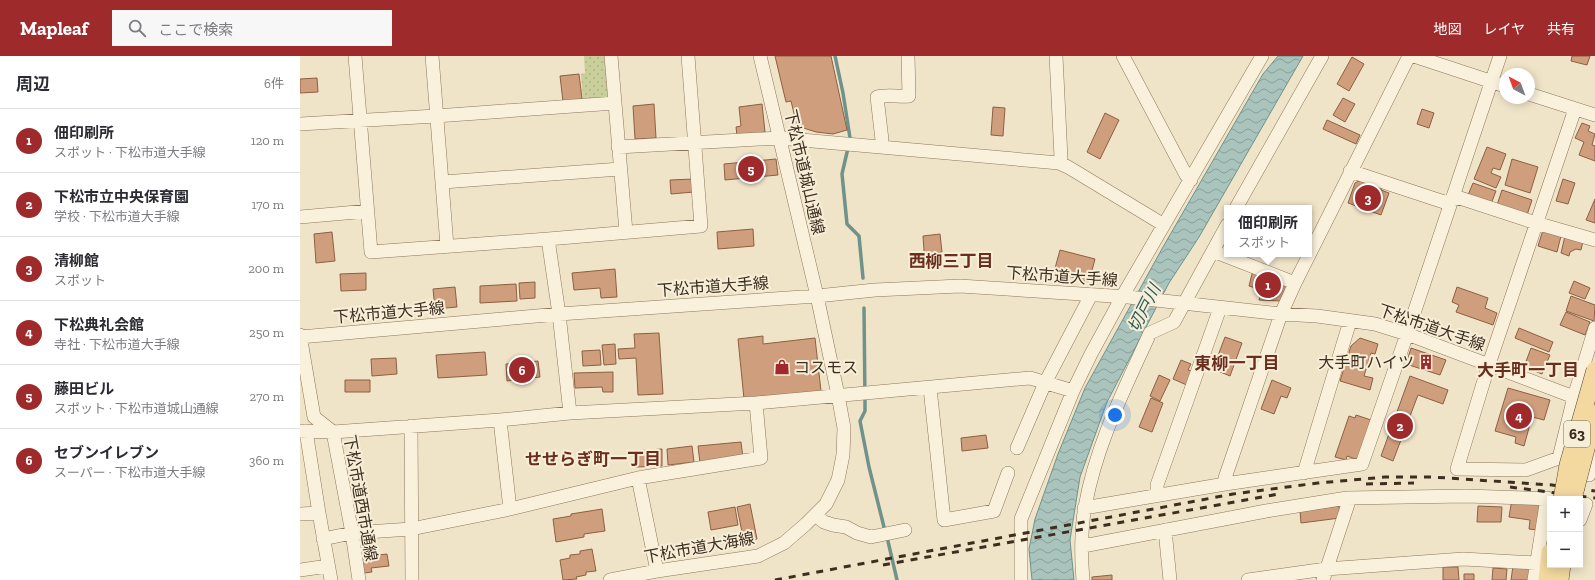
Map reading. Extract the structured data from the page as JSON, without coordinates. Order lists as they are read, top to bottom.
{
  "streets": {
    "main road": ["63"],
    "street": [
      "下松市道城山通線",
      "下松市道大手線",
      "下松市道西市通線",
      "下松市道大海線"
    ]
  },
  "crossings": [
    ["下松市道城山通線", "下松市道大手線"],
    ["下松市道城山通線", "下松市道大海線"],
    ["下松市道大手線", "下松市道西市通線"],
    ["下松市道大手線", "下松市道大海線"]
  ],
  "districts": [
    "西柳三丁目",
    "東柳一丁目",
    "大手町一丁目",
    "せせらぎ町一丁目"
  ],
  "water": ["切戸川"],
  "places": {
    "building": ["大手町ハイツ"],
    "shop": ["コスモス"]
  },
  "north": "top left",
  "page": {
    "header": "Mapleaf",
    "search": "ここで検索",
    "nav": ["地図", "レイヤ", "共有"],
    "heading": ["周辺", "6件"],
    "list": [
      {
        "mark": "1",
        "name": "佃印刷所",
        "note": "スポット · 下松市道大手線",
        "value": "120 m"
      },
      {
        "mark": "2",
        "name": "下松市立中央保育園",
        "note": "学校 · 下松市道大手線",
        "value": "170 m"
      },
      {
        "mark": "3",
        "name": "清柳館",
        "note": "スポット",
        "value": "200 m"
      },
      {
        "mark": "4",
        "name": "下松典礼会館",
        "note": "寺社 · 下松市道大手線",
        "value": "250 m"
      },
      {
        "mark": "5",
        "name": "藤田ビル",
        "note": "スポット · 下松市道城山通線",
        "value": "270 m"
      },
      {
        "mark": "6",
        "name": "セブンイレブン",
        "note": "スーパー · 下松市道大手線",
        "value": "360 m"
      }
    ],
    "pins": [
      "5",
      "3",
      "1",
      "6",
      "4",
      "2"
    ],
    "popup": ["佃印刷所", "スポット"],
    "map_buttons": ["+", "−"]
  }
}
